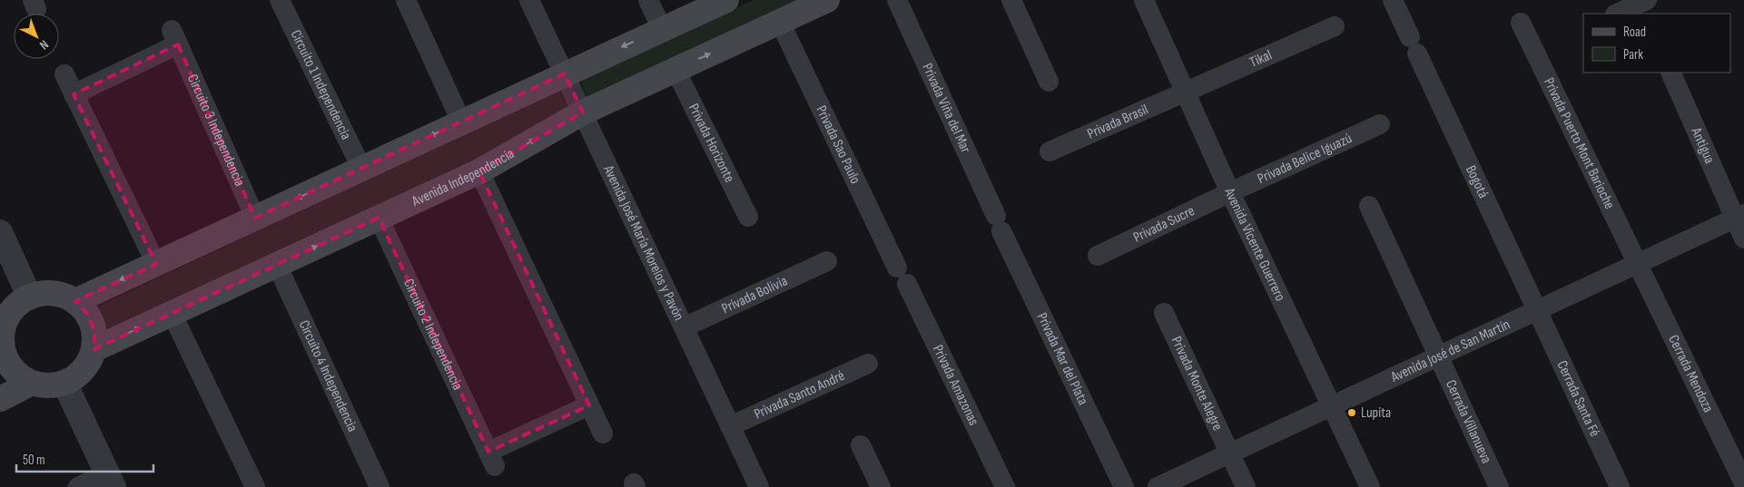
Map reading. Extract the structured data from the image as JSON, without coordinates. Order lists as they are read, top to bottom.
{
  "streets": {
    "main road": ["Avenida Independencia"],
    "street": [
      "Tikal",
      "Circuito 1 Independencia",
      "Privada Viña del Mar",
      "Privada Brasil",
      "Circuito 3 Independencia",
      "Privada Horizonte",
      "Privada Puerto Mont Barioche",
      "Privada Sao Paulo",
      "Antigua",
      "Privada Belice Iguazú",
      "Bogotá",
      "Privada Sucre",
      "Avenida José María Morelos y Pavón",
      "Avenida Vicente Guerrero",
      "Privada Bolivia",
      "Circuito 2 Independencia",
      "Avenida José de San Martín",
      "Privada Mar del Plata",
      "Cerrada Mendoza",
      "Circuito 4 Independencia",
      "Privada Monte Alegre",
      "Privada Amazonas",
      "Privada Santo André",
      "Cerrada Santa Fé",
      "Cerrada Villanueva"
    ]
  },
  "crossings": [
    ["Tikal", "Privada Brasil"],
    ["Tikal", "Avenida Vicente Guerrero"],
    ["Privada Viña del Mar", "Privada Mar del Plata"],
    ["Privada Brasil", "Avenida Vicente Guerrero"],
    ["Privada Horizonte", "Avenida Independencia"],
    ["Privada Puerto Mont Barioche", "Avenida José de San Martín"],
    ["Privada Puerto Mont Barioche", "Cerrada Mendoza"],
    ["Privada Sao Paulo", "Avenida Independencia"],
    ["Privada Sao Paulo", "Privada Amazonas"],
    ["Antigua", "Avenida José de San Martín"],
    ["Privada Belice Iguazú", "Privada Sucre"],
    ["Privada Belice Iguazú", "Avenida Vicente Guerrero"],
    ["Avenida Independencia", "Avenida José María Morelos y Pavón"],
    ["Avenida Independencia", "Circuito 2 Independencia"],
    ["Avenida Independencia", "Circuito 4 Independencia"],
    ["Bogotá", "Avenida José de San Martín"],
    ["Bogotá", "Cerrada Santa Fé"],
    ["Privada Sucre", "Avenida Vicente Guerrero"],
    ["Avenida José María Morelos y Pavón", "Privada Bolivia"],
    ["Avenida José María Morelos y Pavón", "Privada Santo André"],
    ["Avenida Vicente Guerrero", "Avenida José de San Martín"],
    ["Avenida José de San Martín", "Cerrada Mendoza"],
    ["Avenida José de San Martín", "Privada Monte Alegre"],
    ["Avenida José de San Martín", "Cerrada Santa Fé"],
    ["Avenida José de San Martín", "Cerrada Villanueva"]
  ],
  "places": ["Lupita"],
  "legend": ["Road", "Park"],
  "scale_bar": "50 m",
  "north": "bottom right"
}
